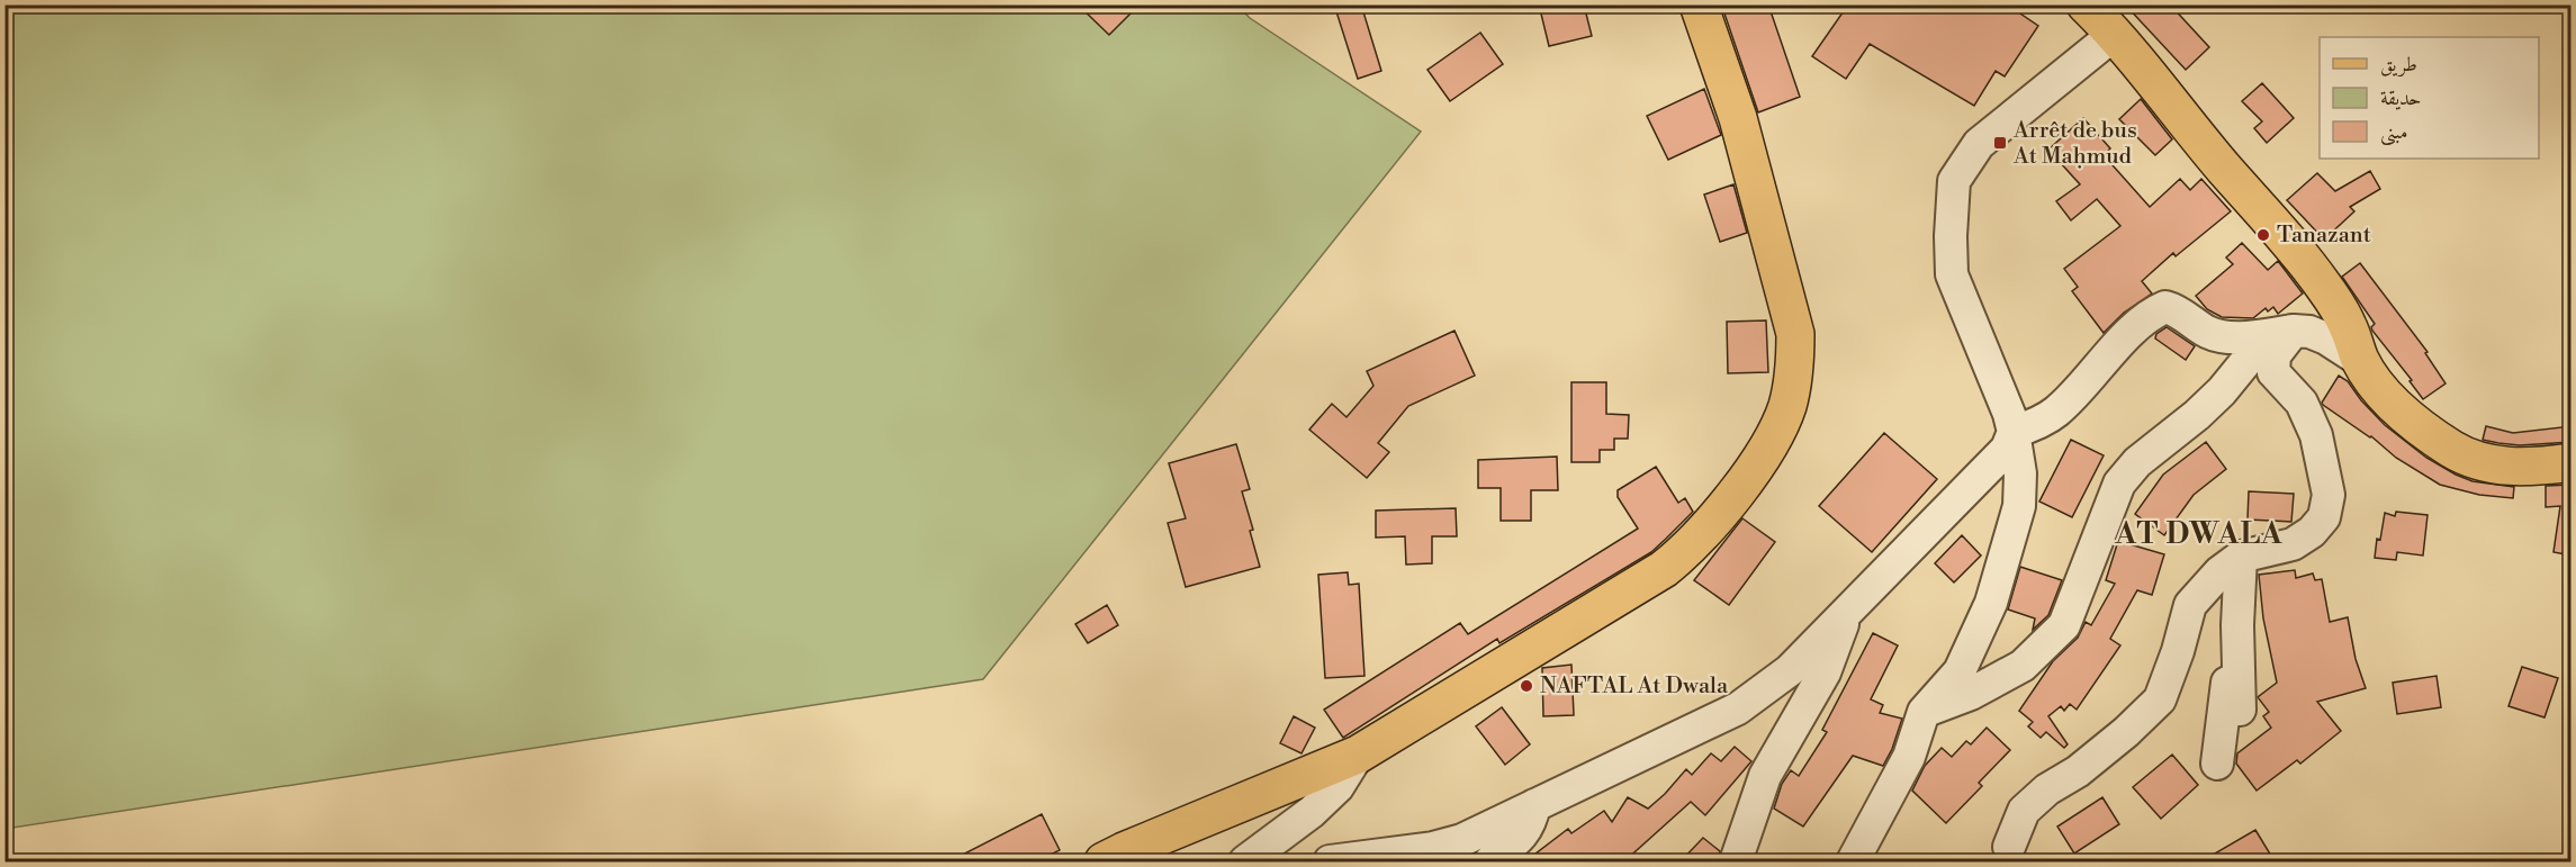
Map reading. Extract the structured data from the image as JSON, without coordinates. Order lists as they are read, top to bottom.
{
  "districts": ["AT DWALA"],
  "places": {
    "transit": ["Arrêt de bus At Maḥmud"],
    "other": ["Tanazant", "NAFTAL At Dwala"]
  },
  "legend": ["طريق", "حديقة", "مبنى"]
}
